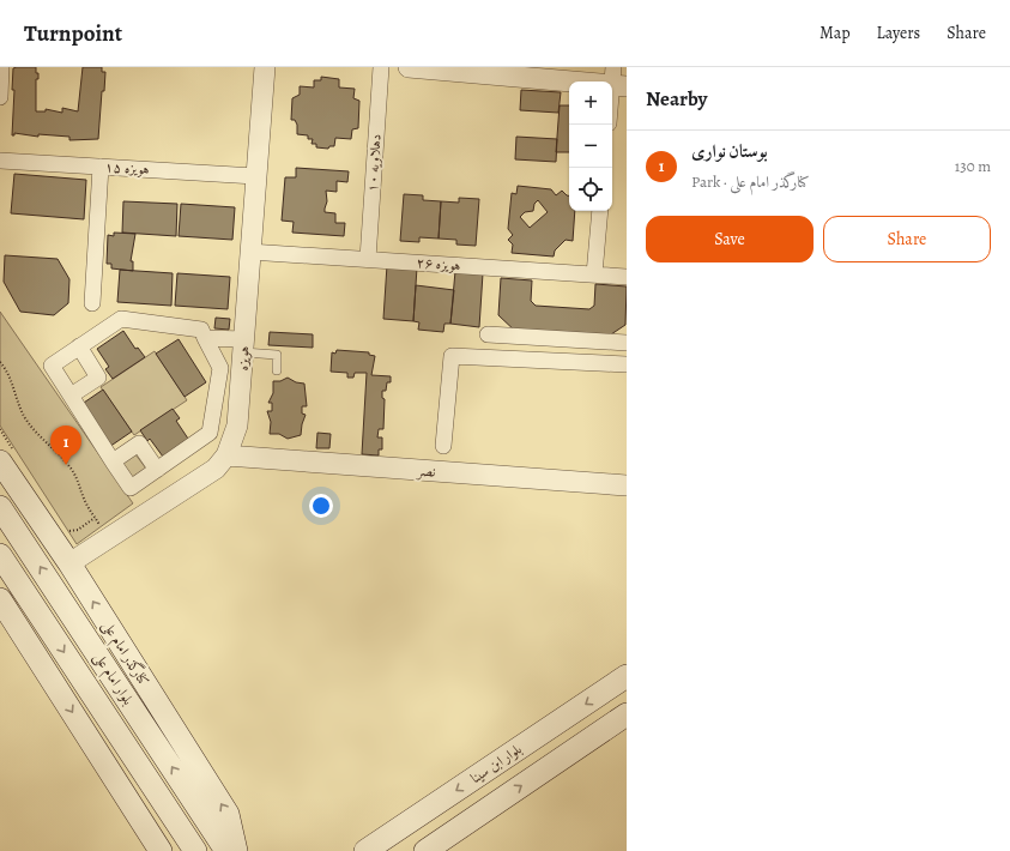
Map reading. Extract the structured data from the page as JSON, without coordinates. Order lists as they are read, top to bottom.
{
  "streets": {
    "main road": ["کنارگذر امام علی", "بلوار امام علی", "بلوار ابن سینا"],
    "street": [
      "دهلاویه ۱۰",
      "هویزه ۱۵",
      "هویزه ۲۶",
      "هویزه",
      "نصر"
    ]
  },
  "crossings": [
    ["دهلاویه ۱۰", "هویزه ۲۶"],
    ["هویزه ۱۵", "هویزه"],
    ["هویزه ۲۶", "هویزه"],
    ["هویزه", "نصر"],
    ["هویزه", "کنارگذر امام علی"]
  ],
  "page": {
    "header": "Turnpoint",
    "nav": ["Map", "Layers", "Share"],
    "heading": "Nearby",
    "map_buttons": ["+", "−"],
    "list": [
      {
        "mark": "1",
        "name": "بوستان نواری",
        "note": "Park · کنارگذر امام علی",
        "value": "130 m"
      }
    ],
    "buttons": ["Save", "Share"],
    "pins": "1"
  }
}
